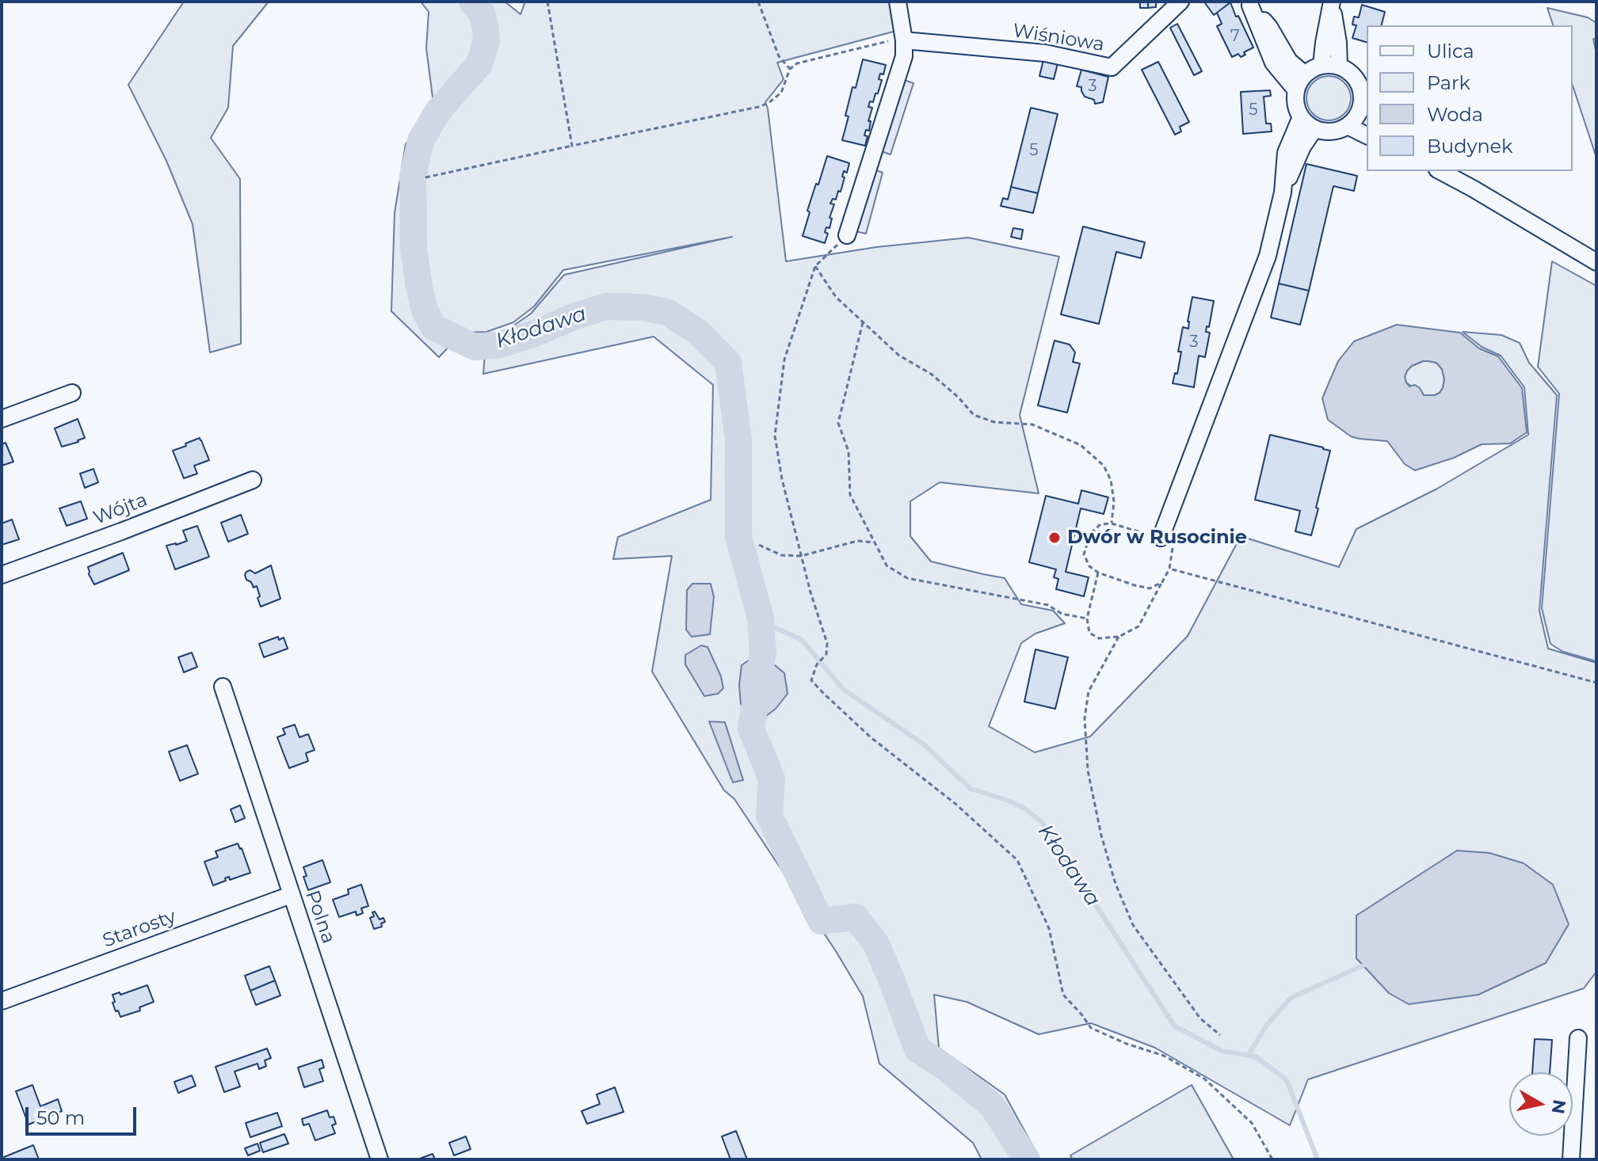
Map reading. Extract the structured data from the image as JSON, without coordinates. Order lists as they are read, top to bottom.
{
  "streets": {
    "street": [
      "Wiśniowa",
      "Wójta",
      "Polna",
      "Starosty"
    ]
  },
  "crossings": [
    ["Polna", "Starosty"]
  ],
  "water": ["Kłodawa"],
  "places": ["Dwór w Rusocinie"],
  "house_numbers": [
    "7",
    "3",
    "5",
    "5",
    "3"
  ],
  "legend": [
    "Ulica",
    "Park",
    "Woda",
    "Budynek"
  ],
  "scale_bar": "50 m",
  "north": "right"
}
